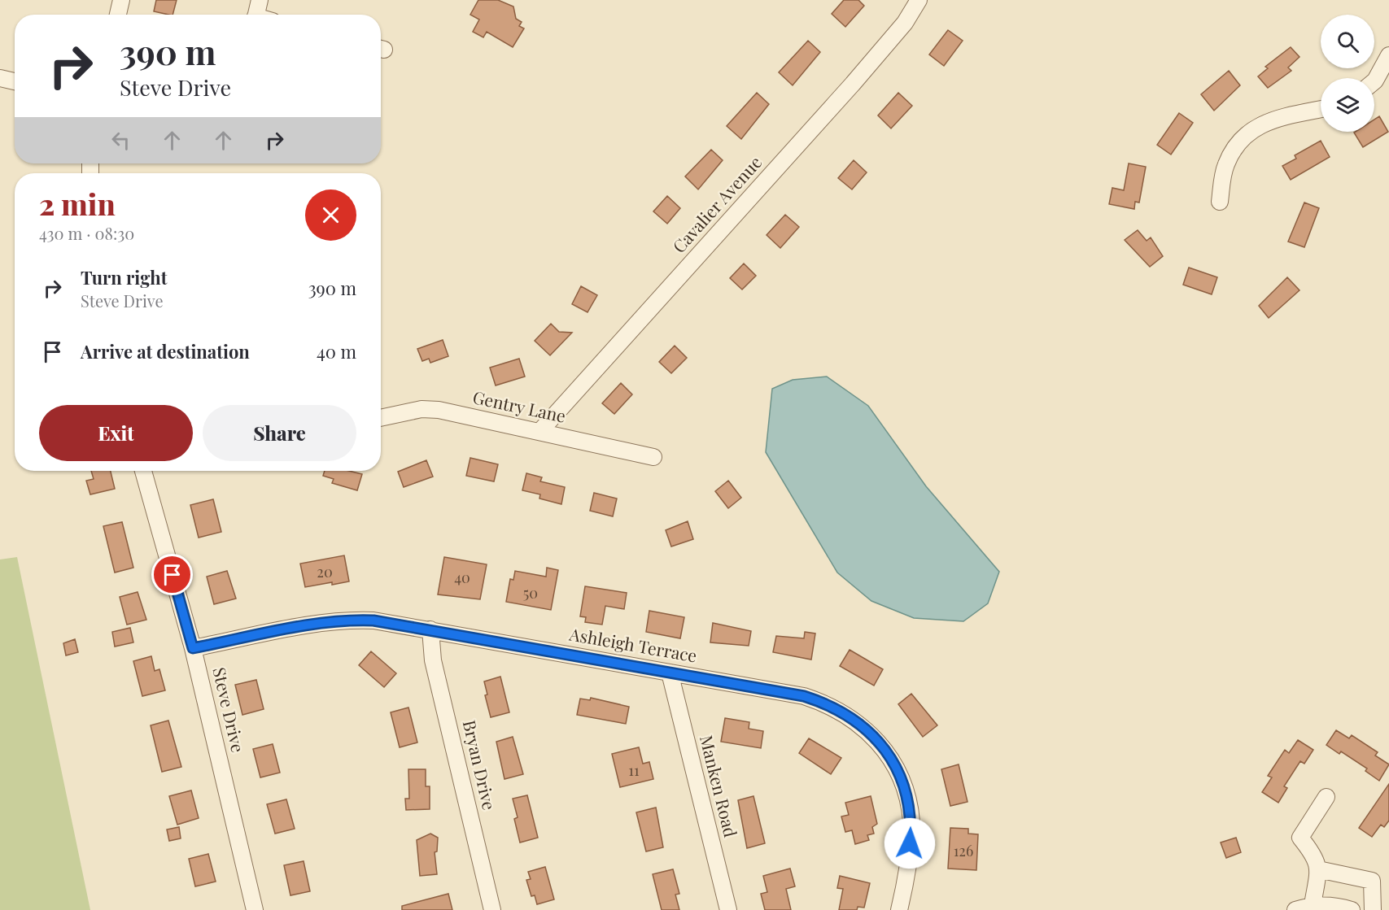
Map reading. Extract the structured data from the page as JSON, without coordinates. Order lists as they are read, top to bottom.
{
  "streets": {
    "street": [
      "Cavalier Avenue",
      "Gentry Lane",
      "Ashleigh Terrace",
      "Steve Drive",
      "Bryan Drive",
      "Manken Road"
    ]
  },
  "crossings": [
    ["Cavalier Avenue", "Gentry Lane"],
    ["Ashleigh Terrace", "Steve Drive"],
    ["Ashleigh Terrace", "Bryan Drive"],
    ["Ashleigh Terrace", "Manken Road"]
  ],
  "house_numbers": [
    "20",
    "40",
    "50",
    "11",
    "126"
  ],
  "page": {
    "turn": ["390 m", "Steve Drive"],
    "heading": ["2 min", "430 m · 08:30"],
    "list": [
      {
        "name": "Turn right",
        "note": "Steve Drive",
        "value": "390 m"
      },
      {
        "name": "Arrive at destination",
        "value": "40 m"
      }
    ],
    "buttons": ["Exit", "Share"]
  }
}
